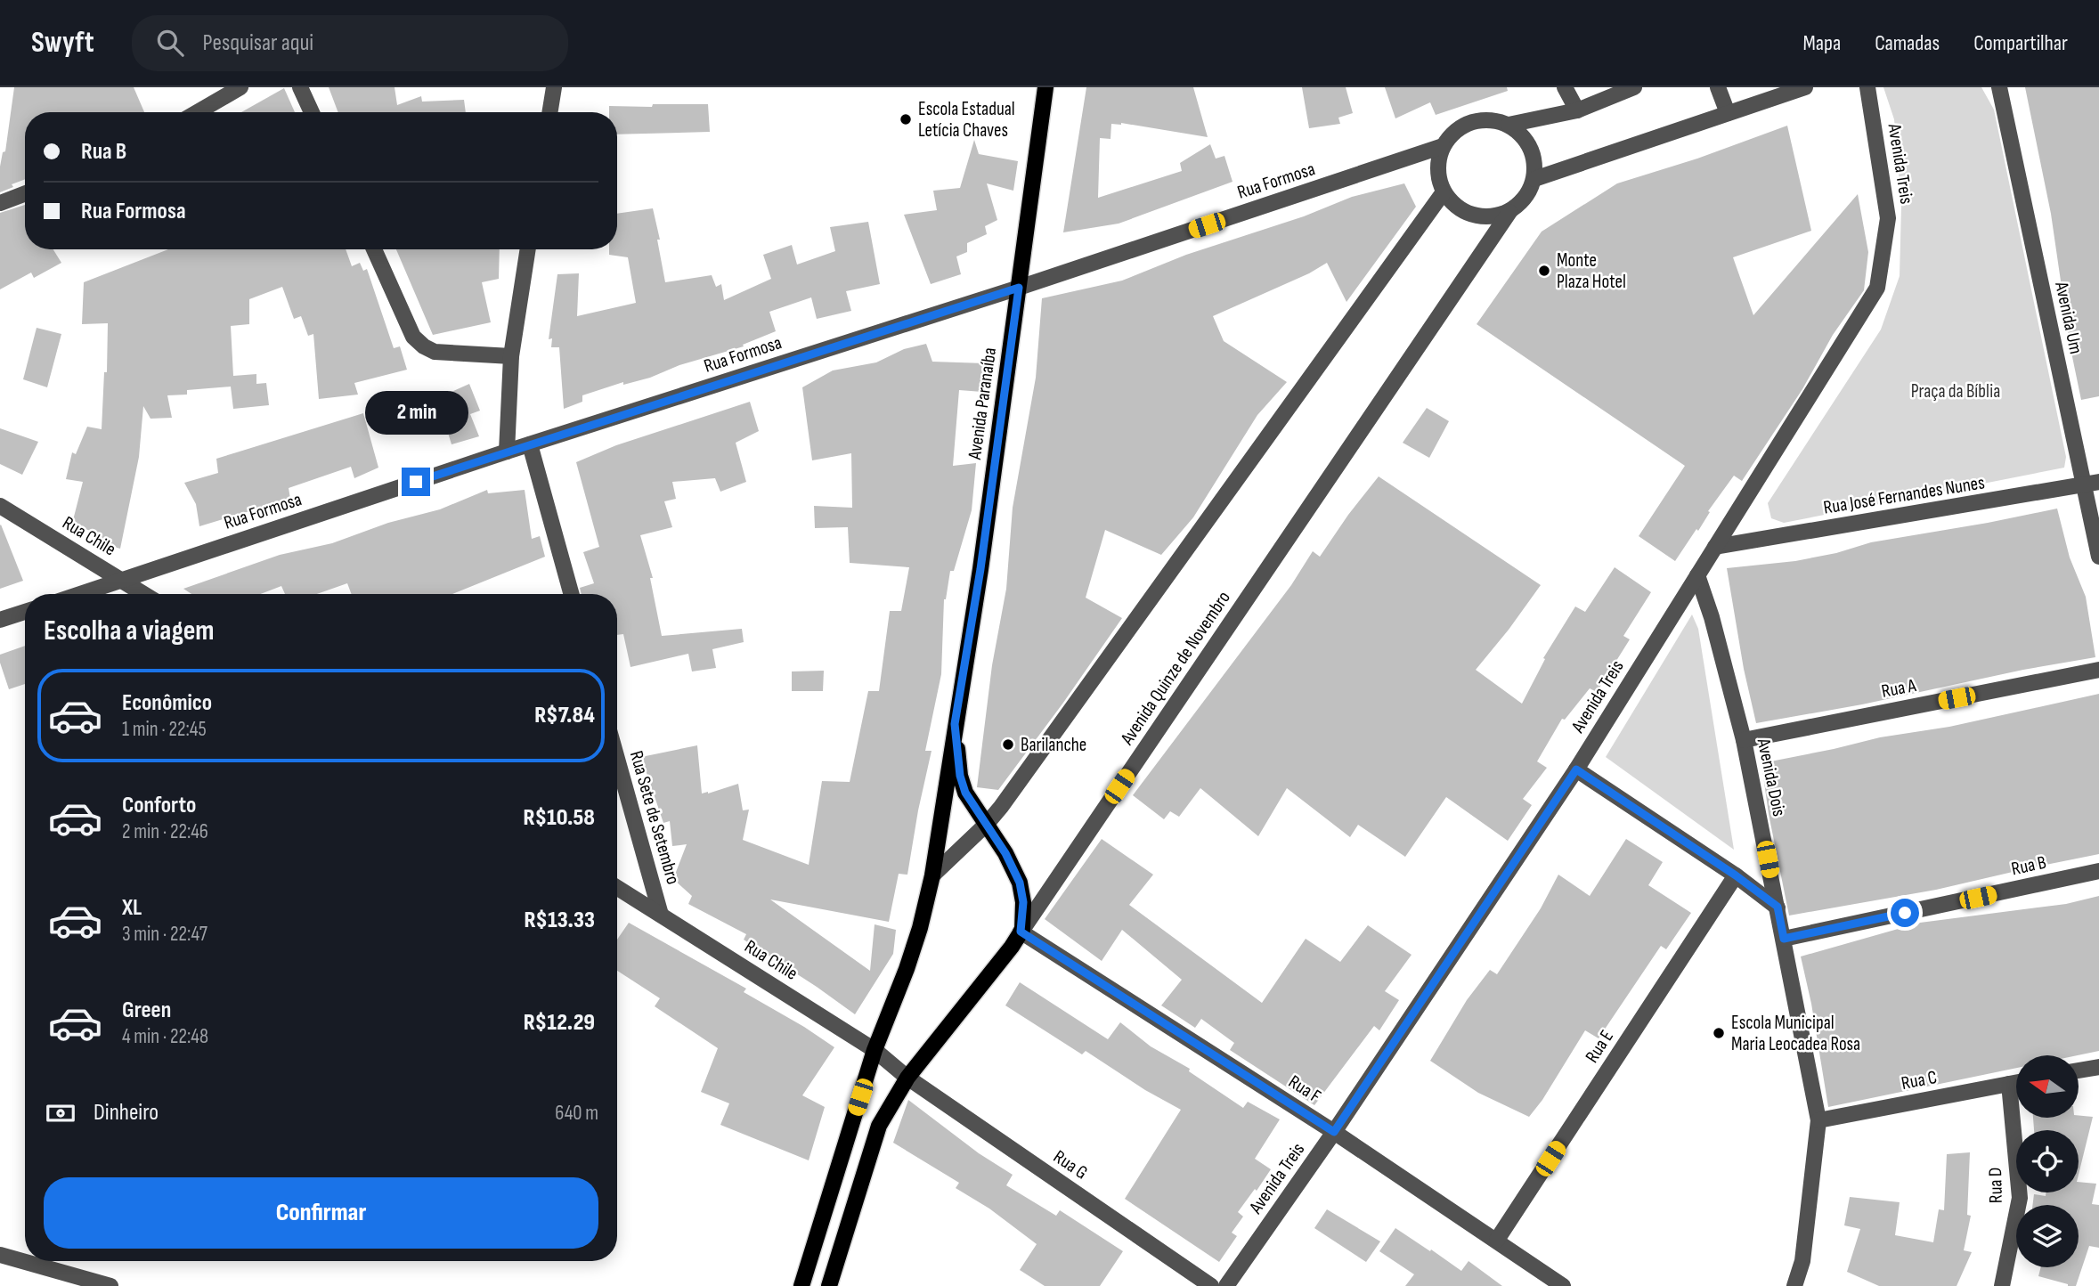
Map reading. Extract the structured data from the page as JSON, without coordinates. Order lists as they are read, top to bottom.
{
  "streets": {
    "main road": ["Avenida Paranaíba", "Avenida Quinze de Novembro"],
    "street": [
      "Avenida Treis",
      "Rua Formosa",
      "Avenida Um",
      "Rua José Fernandes Nunes",
      "Rua Chile",
      "Rua A",
      "Avenida Dois",
      "Rua Sete de Setembro",
      "Rua B",
      "Rua E",
      "Rua C",
      "Rua F",
      "Rua G",
      "Rua D"
    ]
  },
  "crossings": [
    ["Avenida Treis", "Rua José Fernandes Nunes"],
    ["Avenida Treis", "Avenida Dois"],
    ["Avenida Treis", "Rua F"],
    ["Rua Formosa", "Avenida Paranaíba"],
    ["Rua Formosa", "Rua Chile"],
    ["Rua Formosa", "Avenida Quinze de Novembro"],
    ["Avenida Um", "Rua José Fernandes Nunes"],
    ["Rua Chile", "Avenida Quinze de Novembro"],
    ["Rua Chile", "Rua Sete de Setembro"],
    ["Rua Chile", "Rua G"],
    ["Avenida Quinze de Novembro", "Rua F"],
    ["Avenida Quinze de Novembro", "Rua G"],
    ["Rua A", "Avenida Dois"],
    ["Avenida Dois", "Rua B"],
    ["Avenida Dois", "Rua C"],
    ["Rua E", "Rua F"],
    ["Rua C", "Rua D"]
  ],
  "parks": ["Praça da Bíblia"],
  "places": [
    "Escola Estadual Letícia Chaves",
    "Monte Plaza Hotel",
    "Barilanche",
    "Escola Municipal Maria Leocadea Rosa"
  ],
  "north": "left",
  "page": {
    "header": "Swyft",
    "search": "Pesquisar aqui",
    "nav": ["Mapa", "Camadas", "Compartilhar"],
    "banner": ["Rua B", "Rua Formosa"],
    "bubble": "2 min",
    "heading": "Escolha a viagem",
    "list": [
      {
        "name": "Econômico",
        "note": "1 min · 22:45",
        "value": "R$7.84"
      },
      {
        "name": "Conforto",
        "note": "2 min · 22:46",
        "value": "R$10.58"
      },
      {
        "name": "XL",
        "note": "3 min · 22:47",
        "value": "R$13.33"
      },
      {
        "name": "Green",
        "note": "4 min · 22:48",
        "value": "R$12.29"
      }
    ],
    "pay": ["Dinheiro", "640 m"],
    "buttons": "Confirmar"
  }
}
